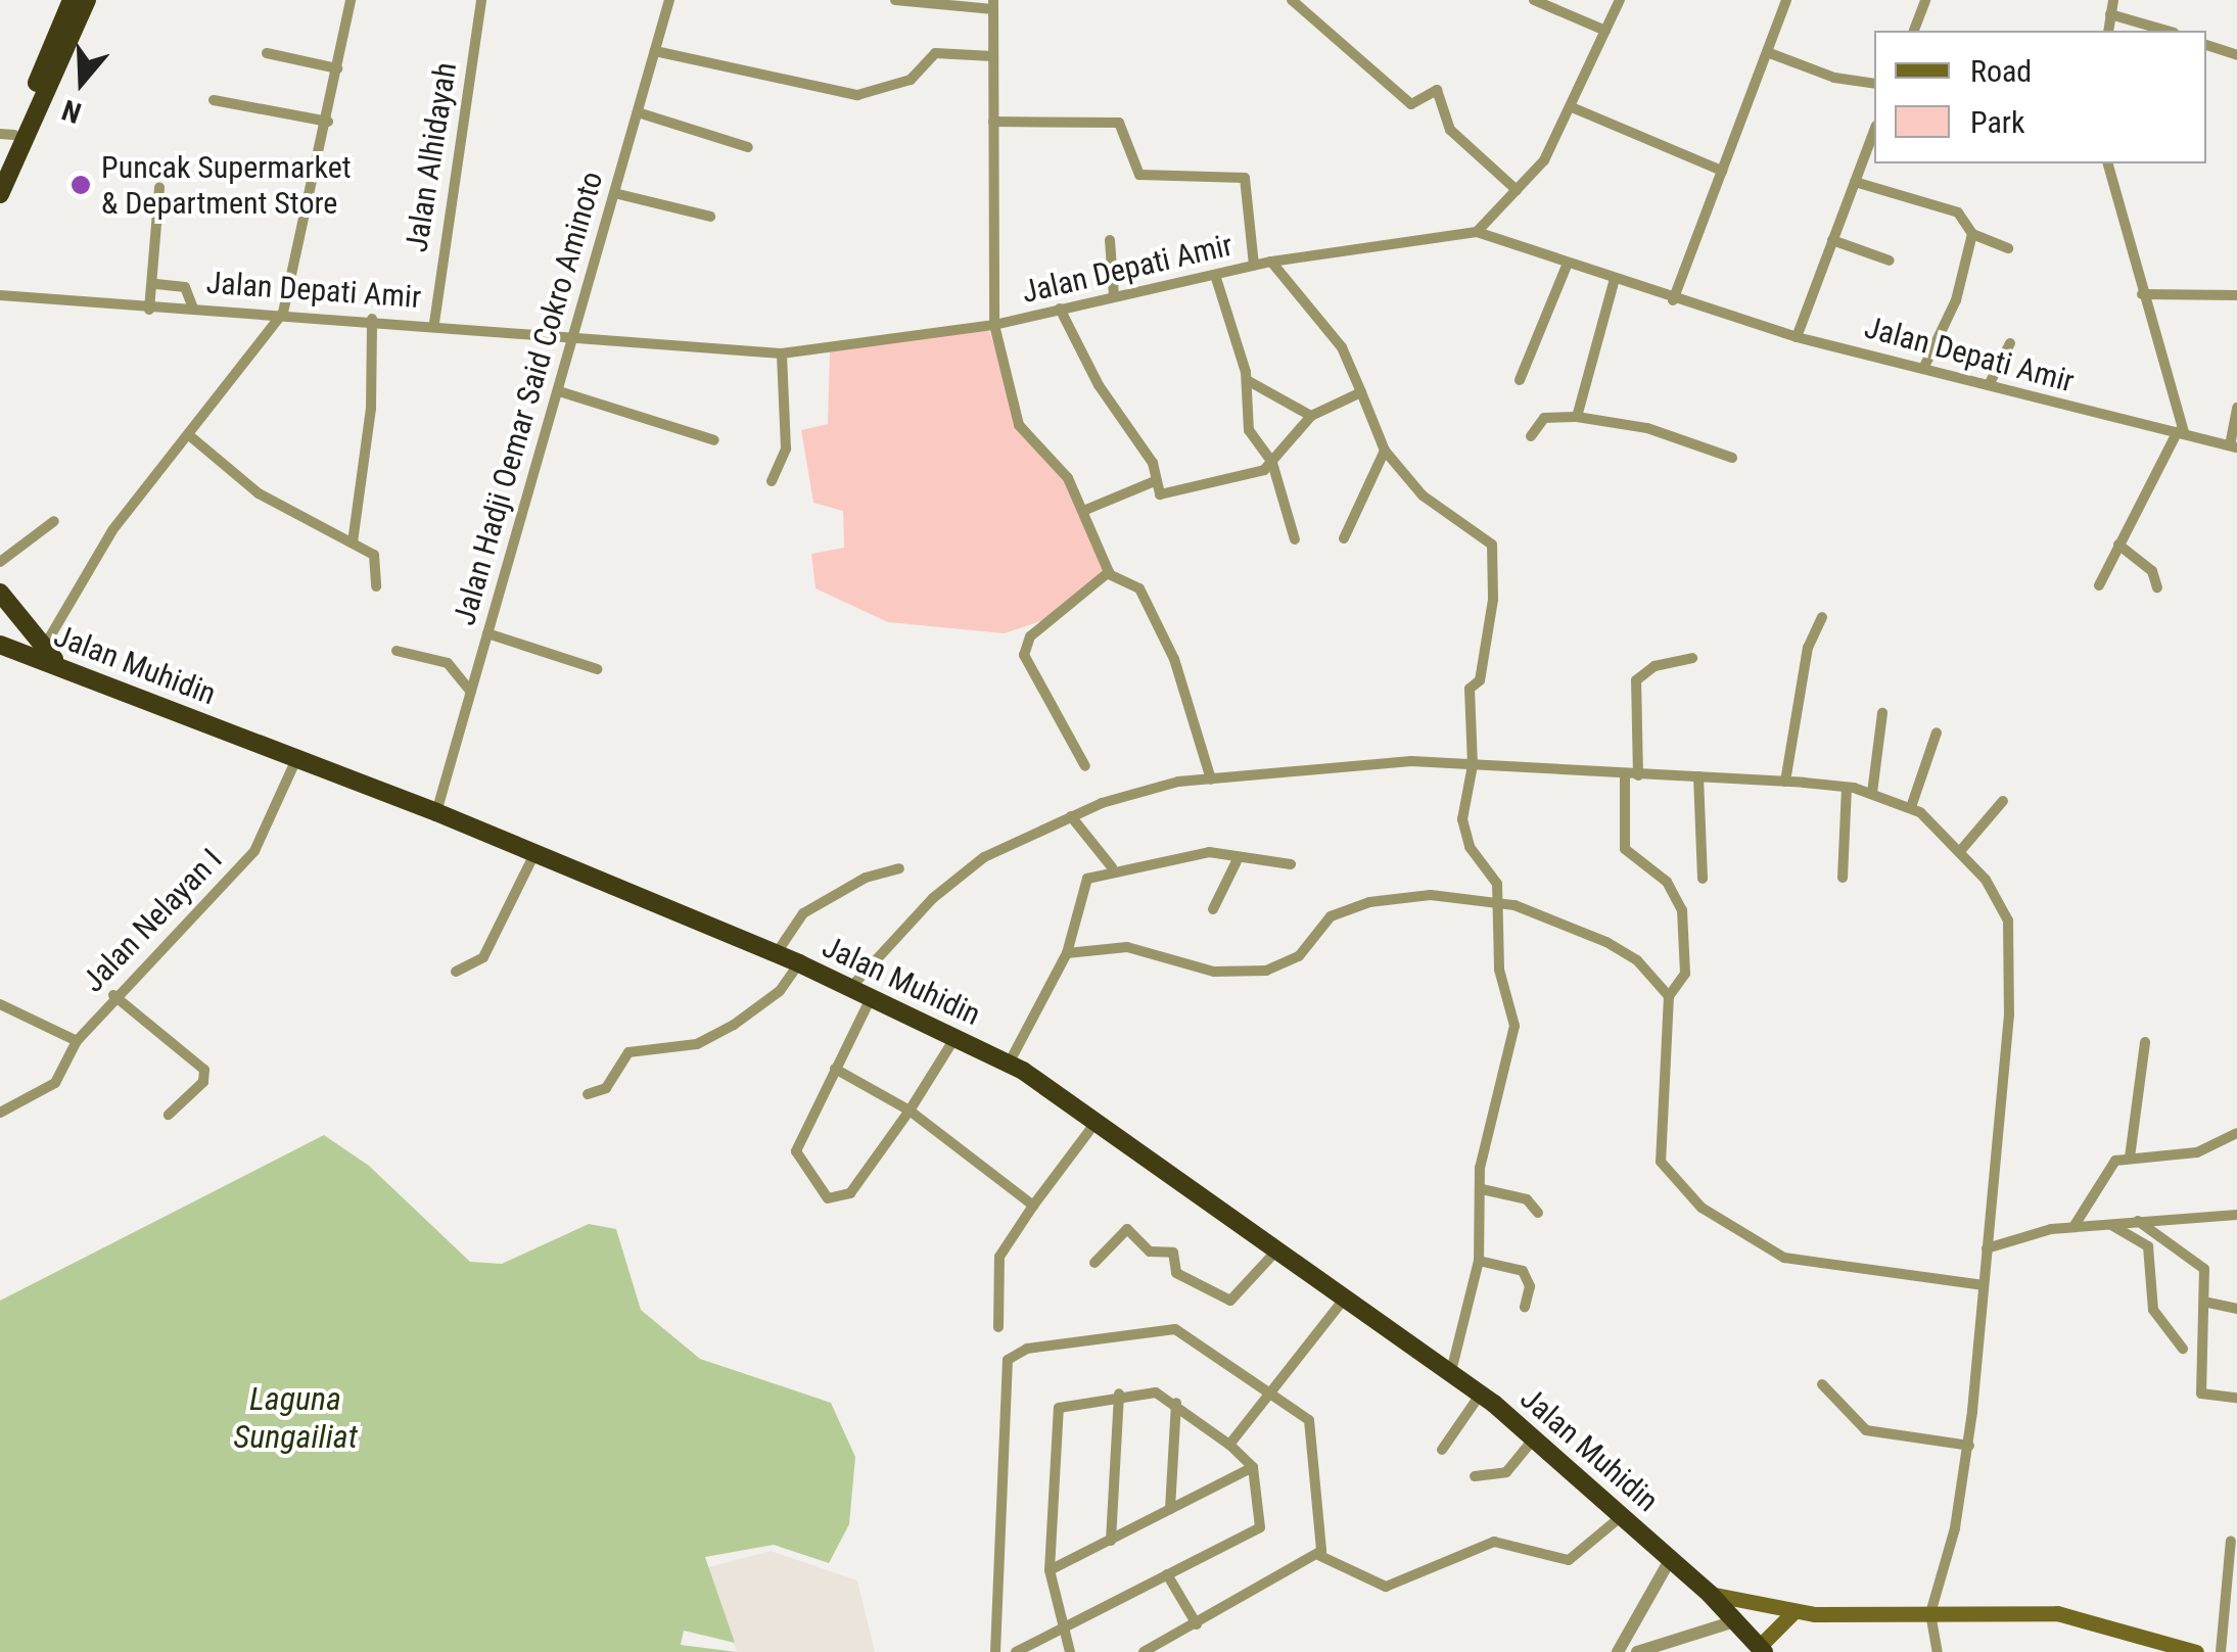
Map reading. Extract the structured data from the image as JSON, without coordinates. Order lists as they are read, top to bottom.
{
  "streets": {
    "highway": ["Jalan Muhidin"],
    "street": [
      "Jalan Alhidayah",
      "Jalan Depati Amir",
      "Jalan Hadji Oemar Said Cokro Aminoto",
      "Jalan Nelayan I"
    ]
  },
  "crossings": [
    ["Jalan Alhidayah", "Jalan Depati Amir"],
    ["Jalan Depati Amir", "Jalan Hadji Oemar Said Cokro Aminoto"],
    ["Jalan Hadji Oemar Said Cokro Aminoto", "Jalan Muhidin"],
    ["Jalan Muhidin", "Jalan Nelayan I"]
  ],
  "water": ["Laguna Sungailiat"],
  "places": ["Puncak Supermarket & Department Store"],
  "legend": ["Road", "Park"],
  "north": "bottom"
}
